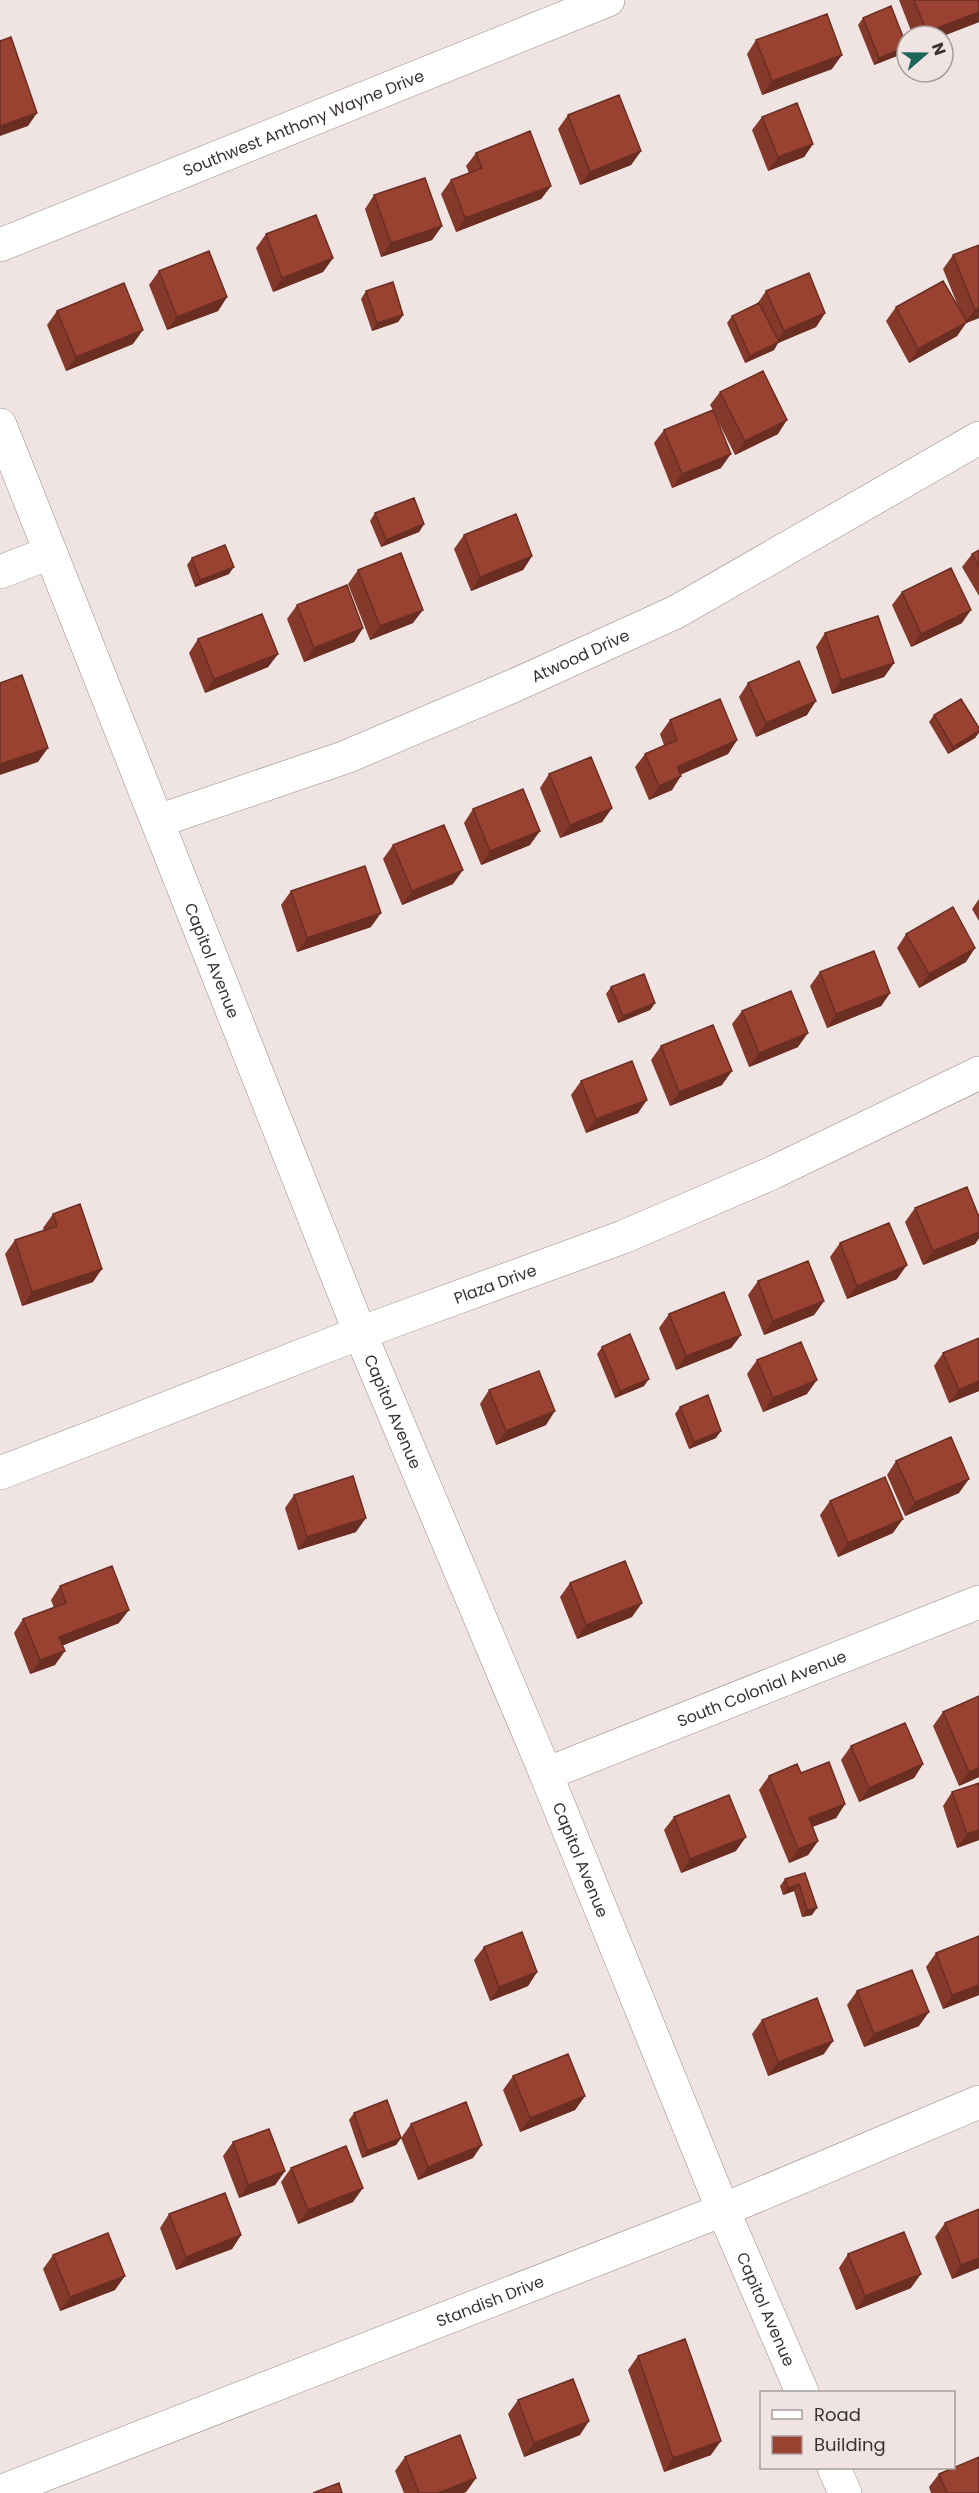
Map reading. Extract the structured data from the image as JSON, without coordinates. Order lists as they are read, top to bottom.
{
  "streets": {
    "street": [
      "Southwest Anthony Wayne Drive",
      "Atwood Drive",
      "Capitol Avenue",
      "Plaza Drive",
      "South Colonial Avenue",
      "Standish Drive"
    ]
  },
  "crossings": [
    ["Atwood Drive", "Capitol Avenue"],
    ["Capitol Avenue", "Plaza Drive"],
    ["Capitol Avenue", "South Colonial Avenue"],
    ["Capitol Avenue", "Standish Drive"]
  ],
  "legend": ["Road", "Building"],
  "north": "right"
}
